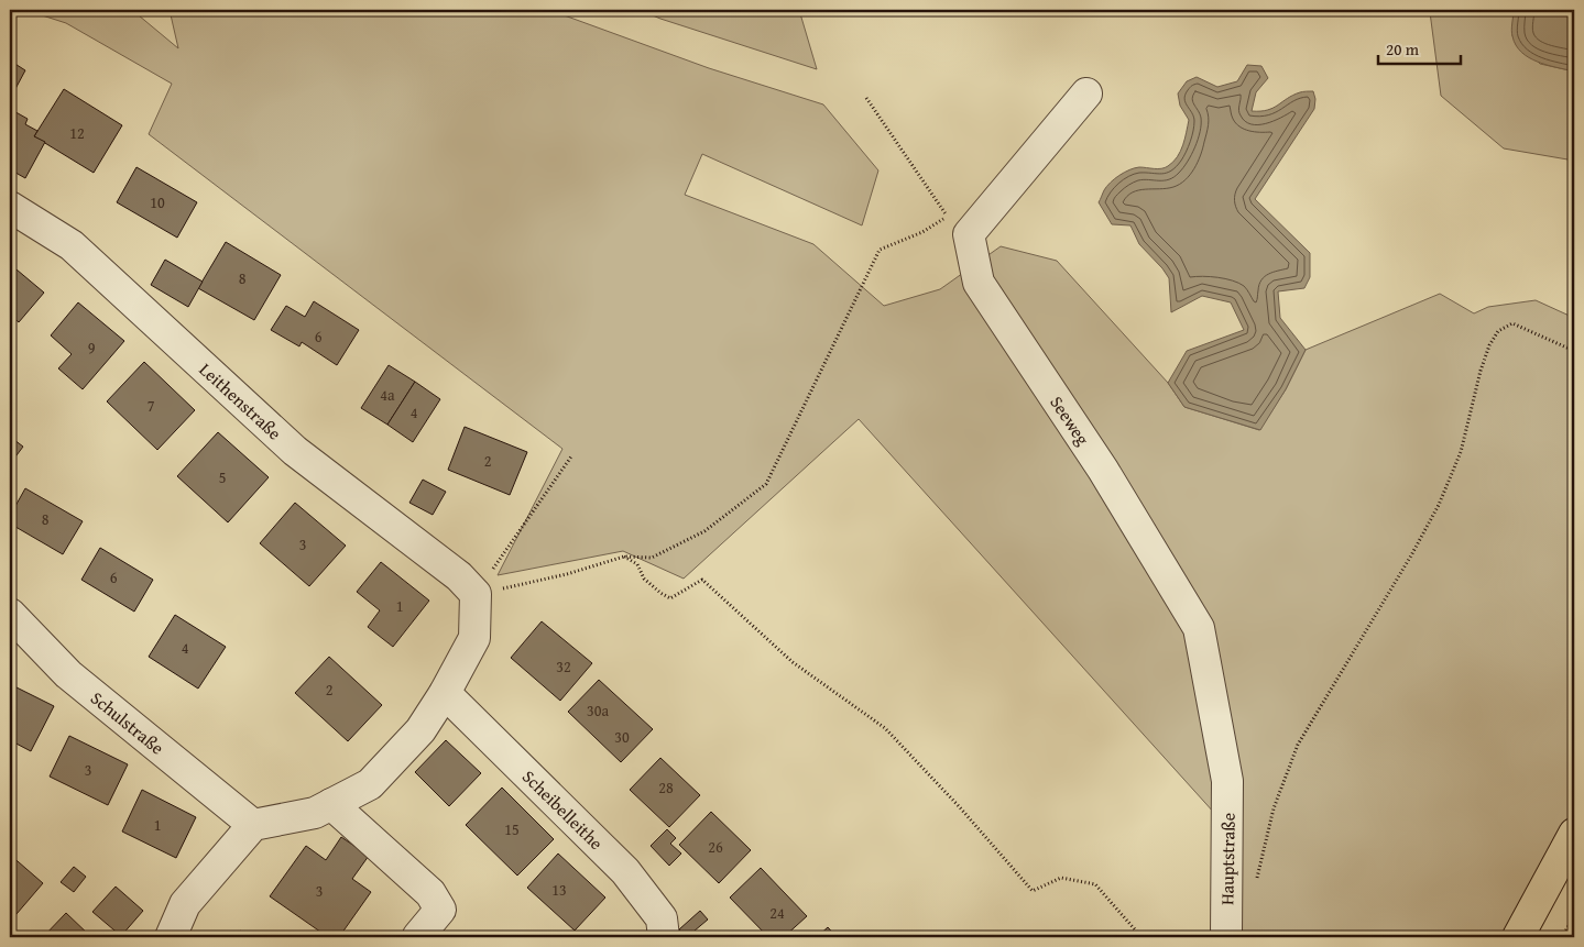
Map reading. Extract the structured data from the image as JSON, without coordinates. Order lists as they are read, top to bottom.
{
  "streets": {
    "street": [
      "Leithenstraße",
      "Seeweg",
      "Schulstraße",
      "Scheibelleithe",
      "Hauptstraße"
    ]
  },
  "crossings": [
    ["Seeweg", "Hauptstraße"]
  ],
  "house_numbers": [
    "12",
    "10",
    "8",
    "6",
    "9",
    "4a",
    "7",
    "4",
    "2",
    "5",
    "8",
    "3",
    "6",
    "1",
    "4",
    "32",
    "2",
    "30a",
    "30",
    "3",
    "28",
    "1",
    "15",
    "26",
    "13",
    "3",
    "24"
  ],
  "scale_bar": "20 m"
}
